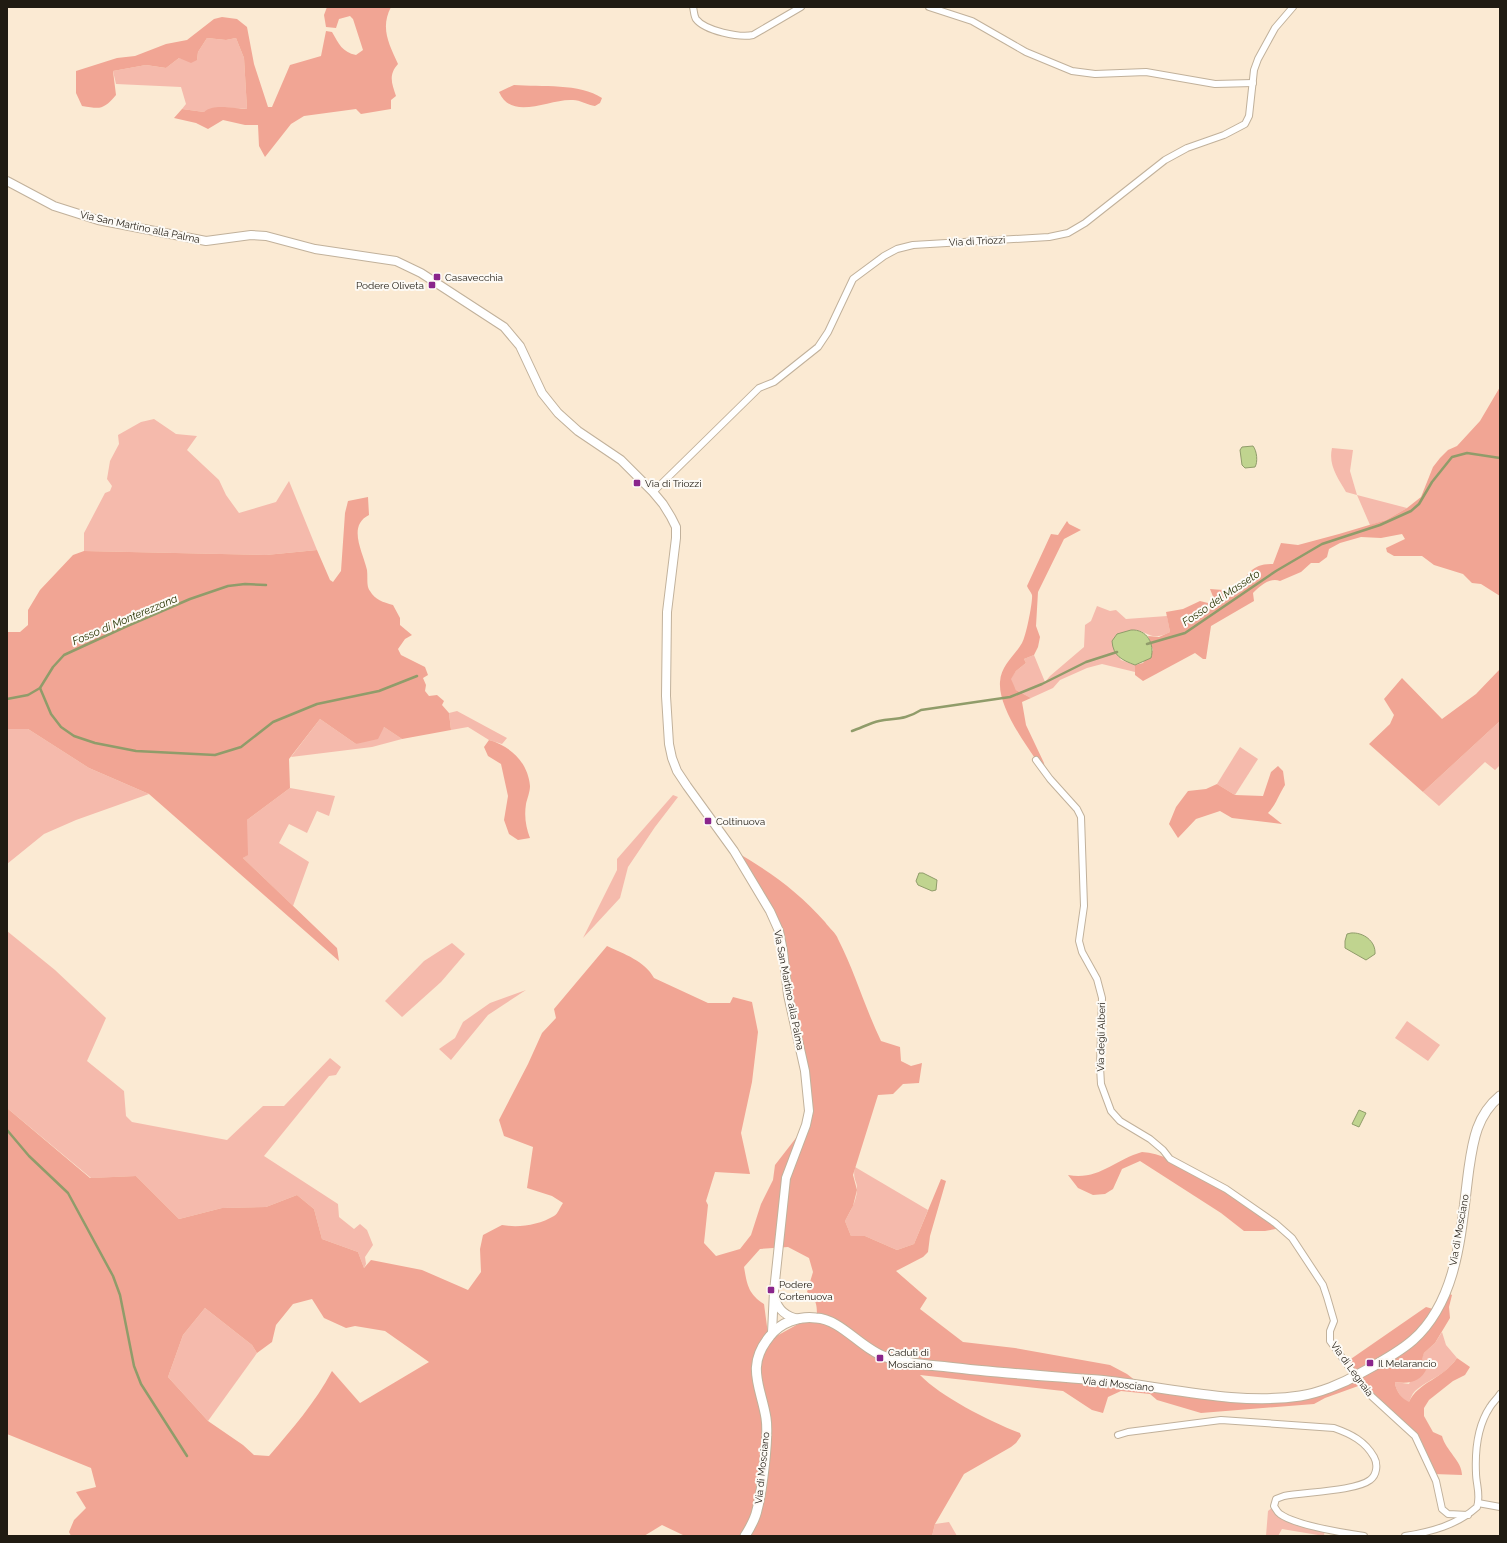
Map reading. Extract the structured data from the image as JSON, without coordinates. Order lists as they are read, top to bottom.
{
  "streets": {
    "main road": ["Via di Mosciano"],
    "street": [
      "Via San Martino alla Palma",
      "Via di Triozzi",
      "Via degli Alberi",
      "Via di Legnaia"
    ]
  },
  "crossings": [
    ["Via San Martino alla Palma", "Via di Triozzi"],
    ["Via San Martino alla Palma", "Via di Mosciano"],
    ["Via degli Alberi", "Via di Legnaia"],
    ["Via di Mosciano", "Via di Legnaia"]
  ],
  "water": ["Fosso del Masseto", "Fosso di Monterezzana"],
  "places": {
    "transit": [
      "Casavecchia",
      "Podere Oliveta",
      "Via di Triozzi",
      "Coltinuova",
      "Podere Cortenuova",
      "Caduti di Mosciano",
      "Il Melarancio"
    ]
  }
}
